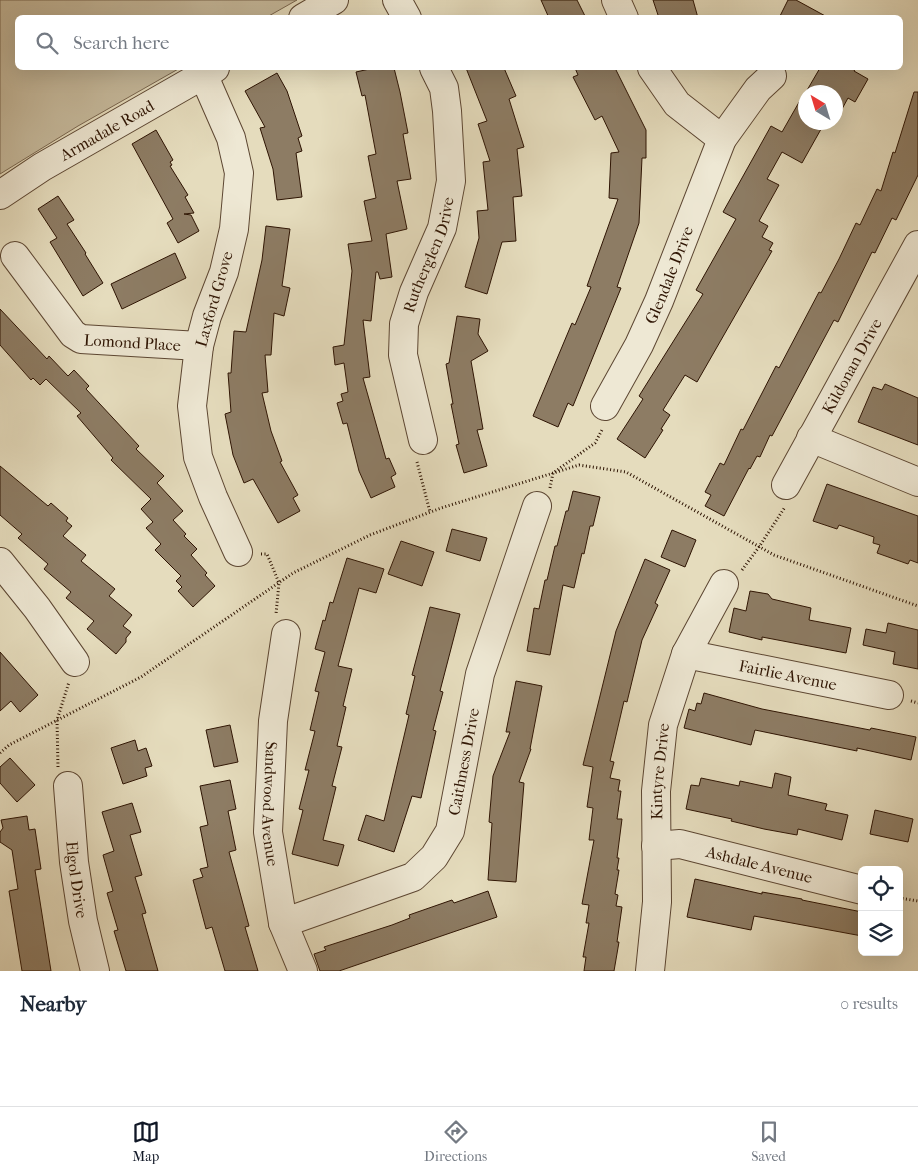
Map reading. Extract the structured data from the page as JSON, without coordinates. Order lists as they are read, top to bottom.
{
  "streets": {
    "street": [
      "Armadale Road",
      "Rutherglen Drive",
      "Glendale Drive",
      "Laxford Grove",
      "Lomond Place",
      "Kildonan Drive",
      "Fairlie Avenue",
      "Caithness Drive",
      "Kintyre Drive",
      "Sandwood Avenue",
      "Ashdale Avenue",
      "Elgol Drive"
    ]
  },
  "crossings": [
    ["Armadale Road", "Laxford Grove"],
    ["Laxford Grove", "Lomond Place"],
    ["Fairlie Avenue", "Kintyre Drive"],
    ["Caithness Drive", "Sandwood Avenue"],
    ["Kintyre Drive", "Ashdale Avenue"]
  ],
  "north": "top left",
  "page": {
    "search": "Search here",
    "heading": ["Nearby", "0 results"],
    "nav": ["Map", "Directions", "Saved"]
  }
}
